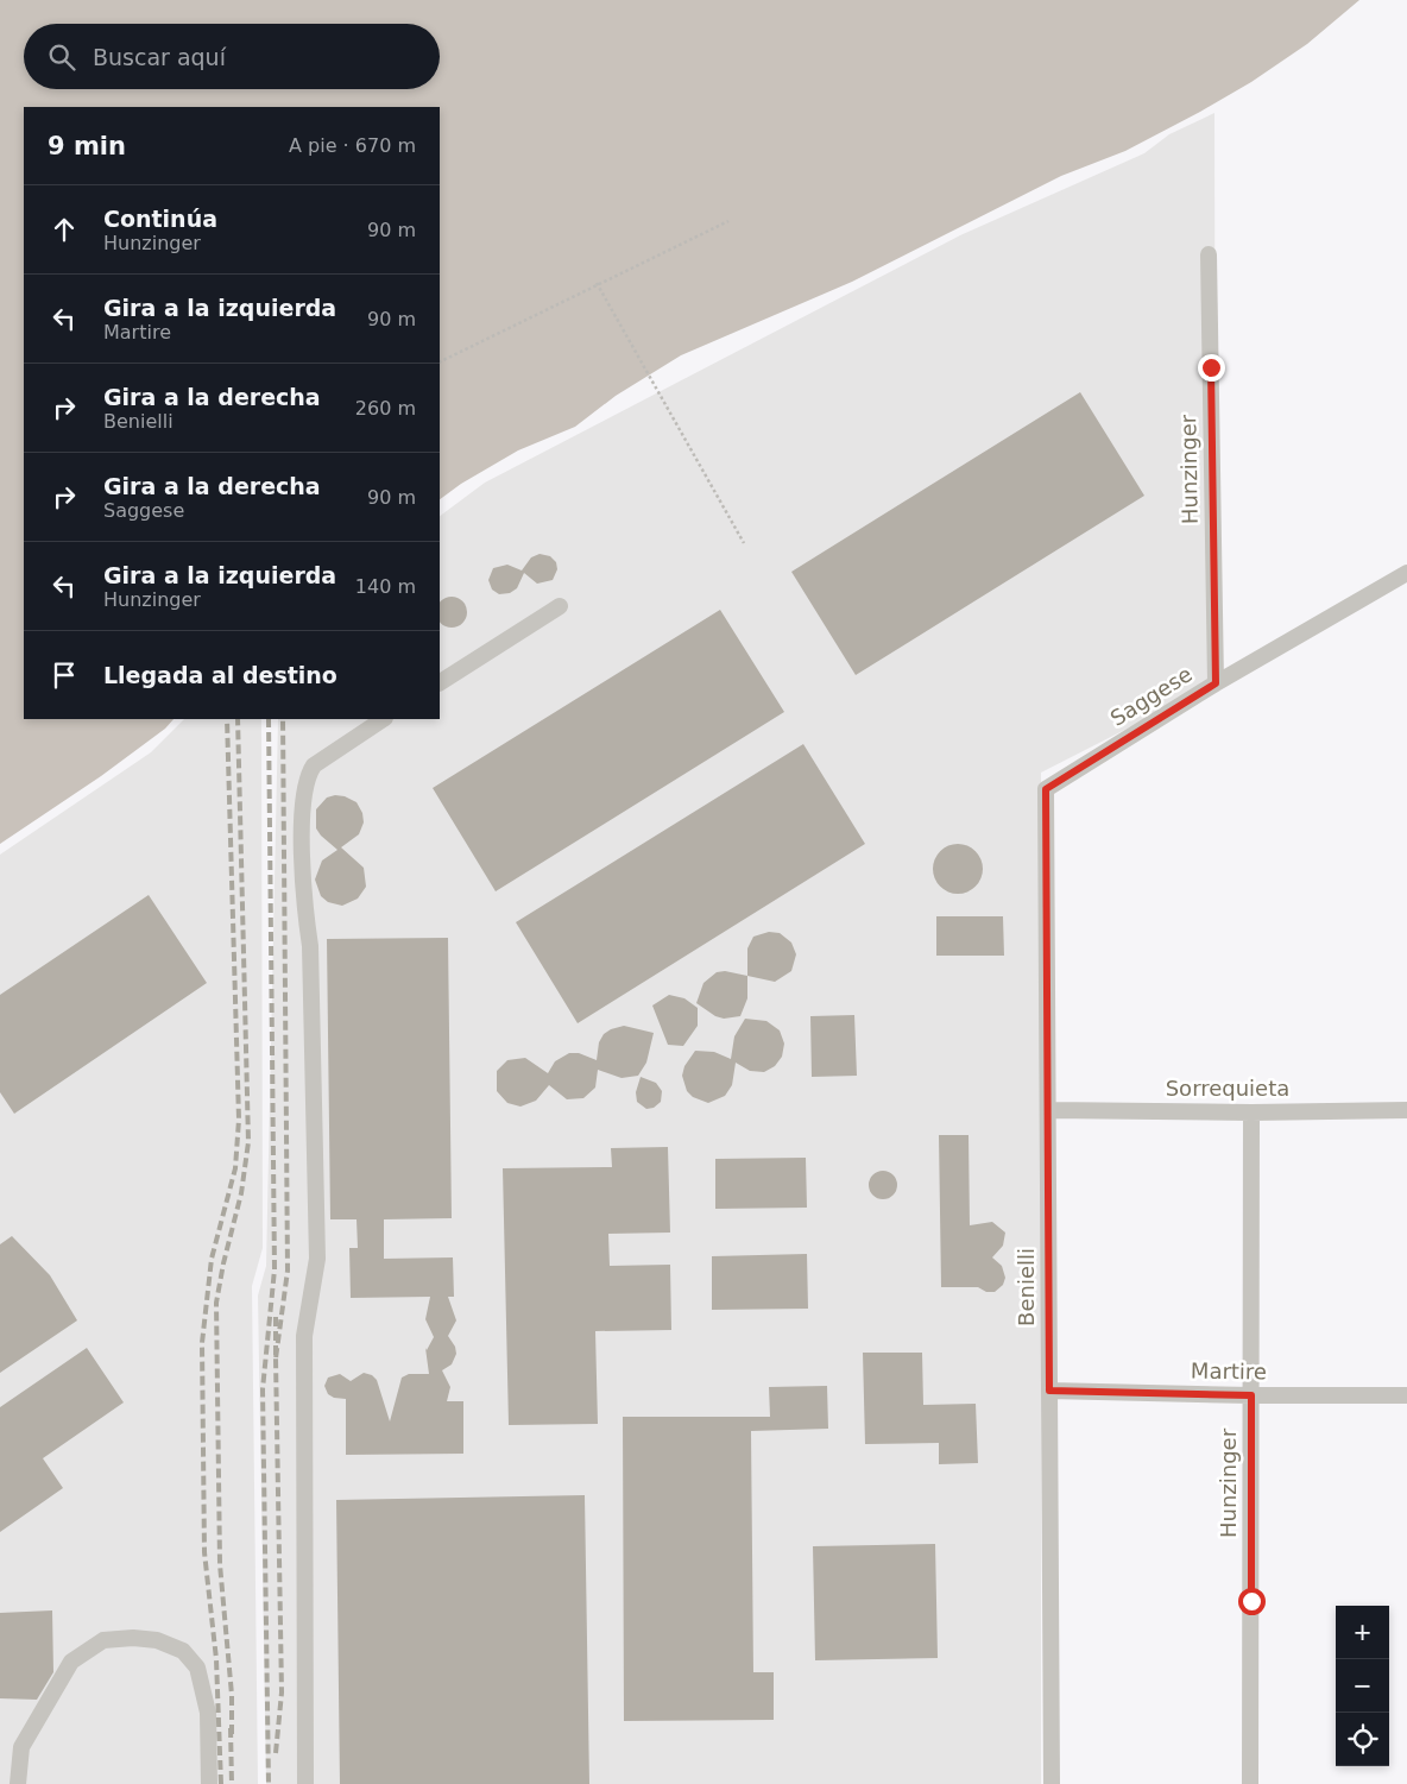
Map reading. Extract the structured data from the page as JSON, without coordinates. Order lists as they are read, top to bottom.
{
  "streets": {
    "street": [
      "Hunzinger",
      "Saggese",
      "Sorrequieta",
      "Benielli",
      "Martire"
    ]
  },
  "crossings": [
    ["Hunzinger", "Saggese"],
    ["Hunzinger", "Sorrequieta"],
    ["Hunzinger", "Martire"],
    ["Saggese", "Benielli"],
    ["Sorrequieta", "Benielli"],
    ["Benielli", "Martire"]
  ],
  "page": {
    "search": "Buscar aquí",
    "heading": ["9 min", "A pie · 670 m"],
    "list": [
      ["Continúa", "Hunzinger", "90 m"],
      ["Gira a la izquierda", "Martire", "90 m"],
      ["Gira a la derecha", "Benielli", "260 m"],
      ["Gira a la derecha", "Saggese", "90 m"],
      ["Gira a la izquierda", "Hunzinger", "140 m"],
      "Llegada al destino"
    ],
    "map_buttons": ["+", "−"]
  }
}
